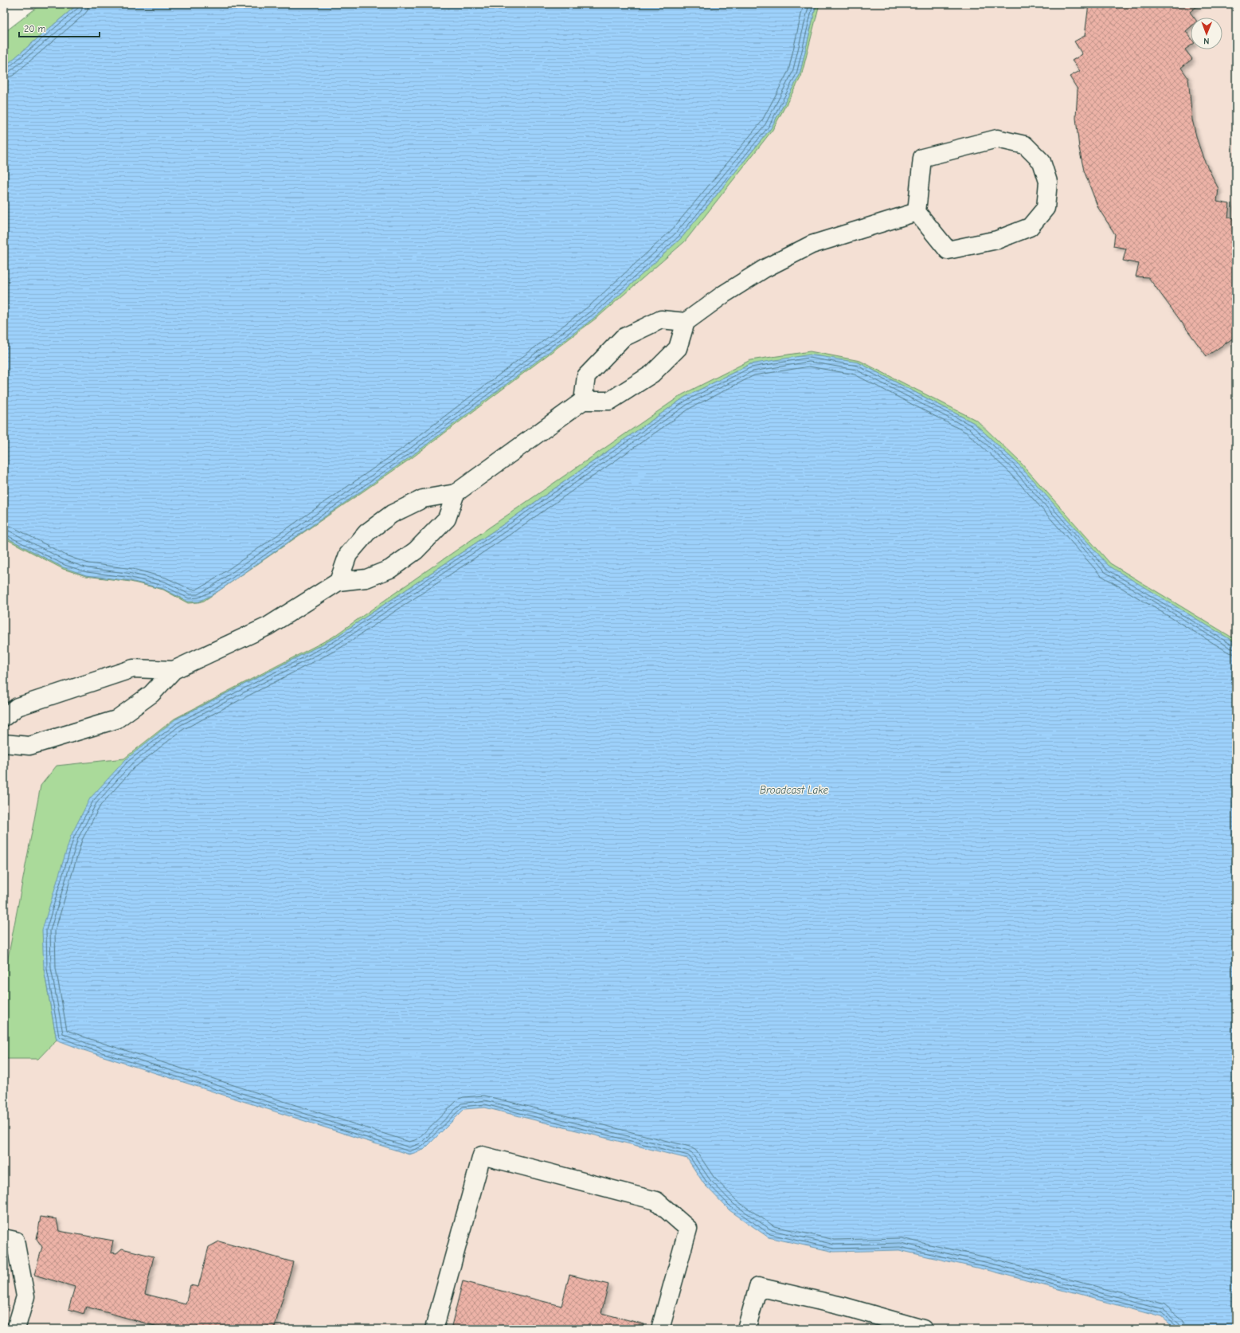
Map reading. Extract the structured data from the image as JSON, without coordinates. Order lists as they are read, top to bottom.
{
  "water": ["Broadcast Lake"],
  "scale_bar": "20 m",
  "north": "bottom"
}
